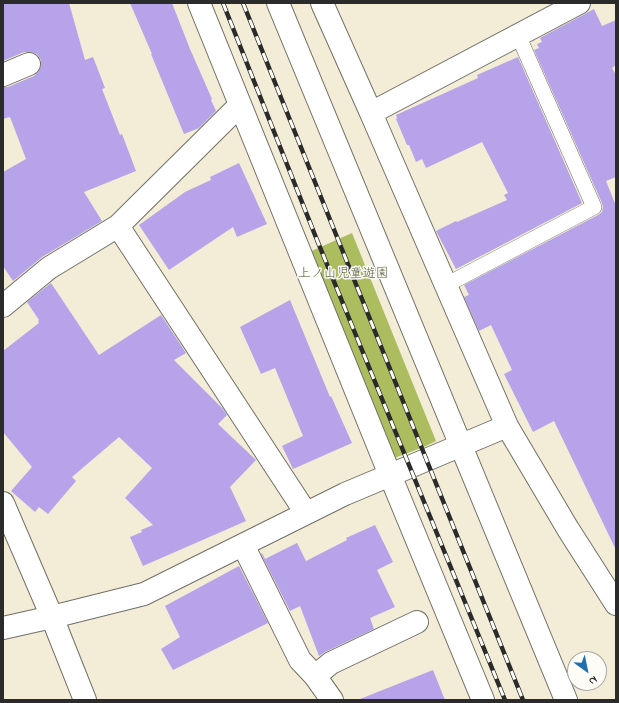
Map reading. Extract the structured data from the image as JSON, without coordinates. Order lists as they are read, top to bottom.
{
  "parks": ["上ノ山児童遊園"],
  "north": "bottom right"
}
